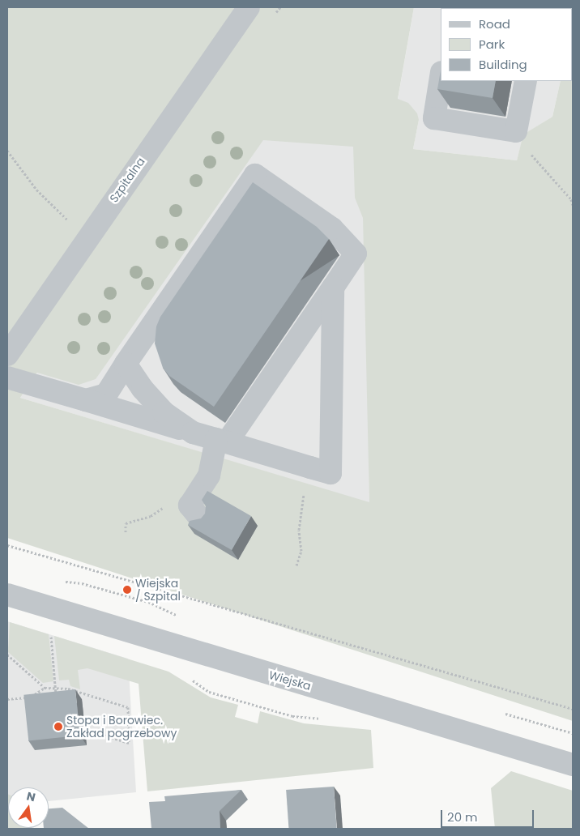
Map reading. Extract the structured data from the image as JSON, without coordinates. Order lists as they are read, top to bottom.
{
  "streets": {
    "street": ["Szpitalna", "Wiejska"]
  },
  "places": ["Wiejska / Szpital", "Stopa i Borowiec. Zakład pogrzebowy"],
  "legend": ["Road", "Park", "Building"],
  "scale_bar": "20 m",
  "north": "top"
}
